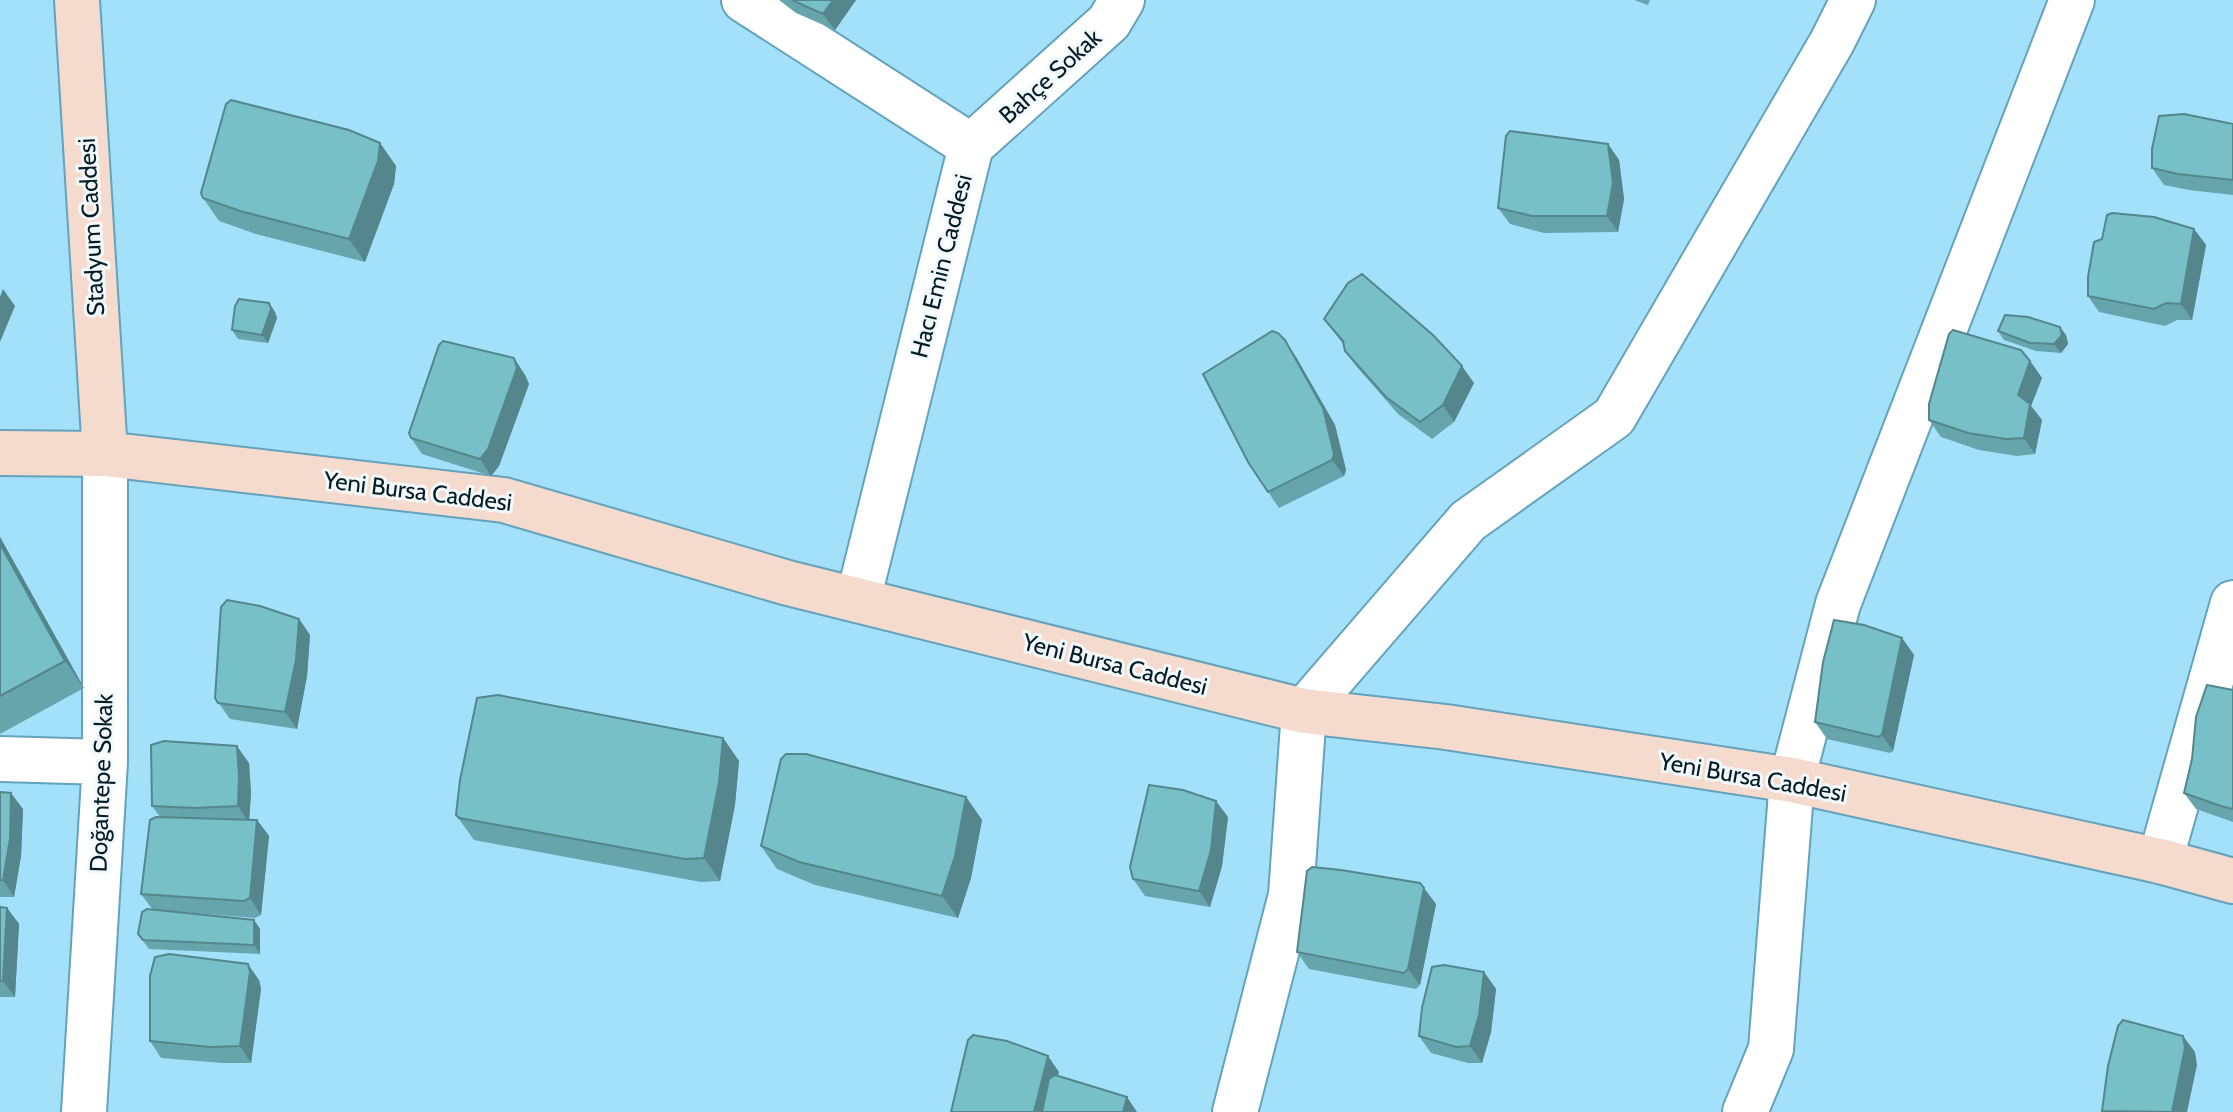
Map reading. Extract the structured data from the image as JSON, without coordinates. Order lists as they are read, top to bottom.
{
  "streets": {
    "main road": ["Stadyum Caddesi", "Yeni Bursa Caddesi"],
    "street": ["Bahçe Sokak", "Hacı Emin Caddesi", "Doğantepe Sokak"]
  },
  "crossings": [
    ["Bahçe Sokak", "Hacı Emin Caddesi"],
    ["Stadyum Caddesi", "Yeni Bursa Caddesi"],
    ["Stadyum Caddesi", "Doğantepe Sokak"],
    ["Hacı Emin Caddesi", "Yeni Bursa Caddesi"],
    ["Yeni Bursa Caddesi", "Doğantepe Sokak"]
  ]
}
